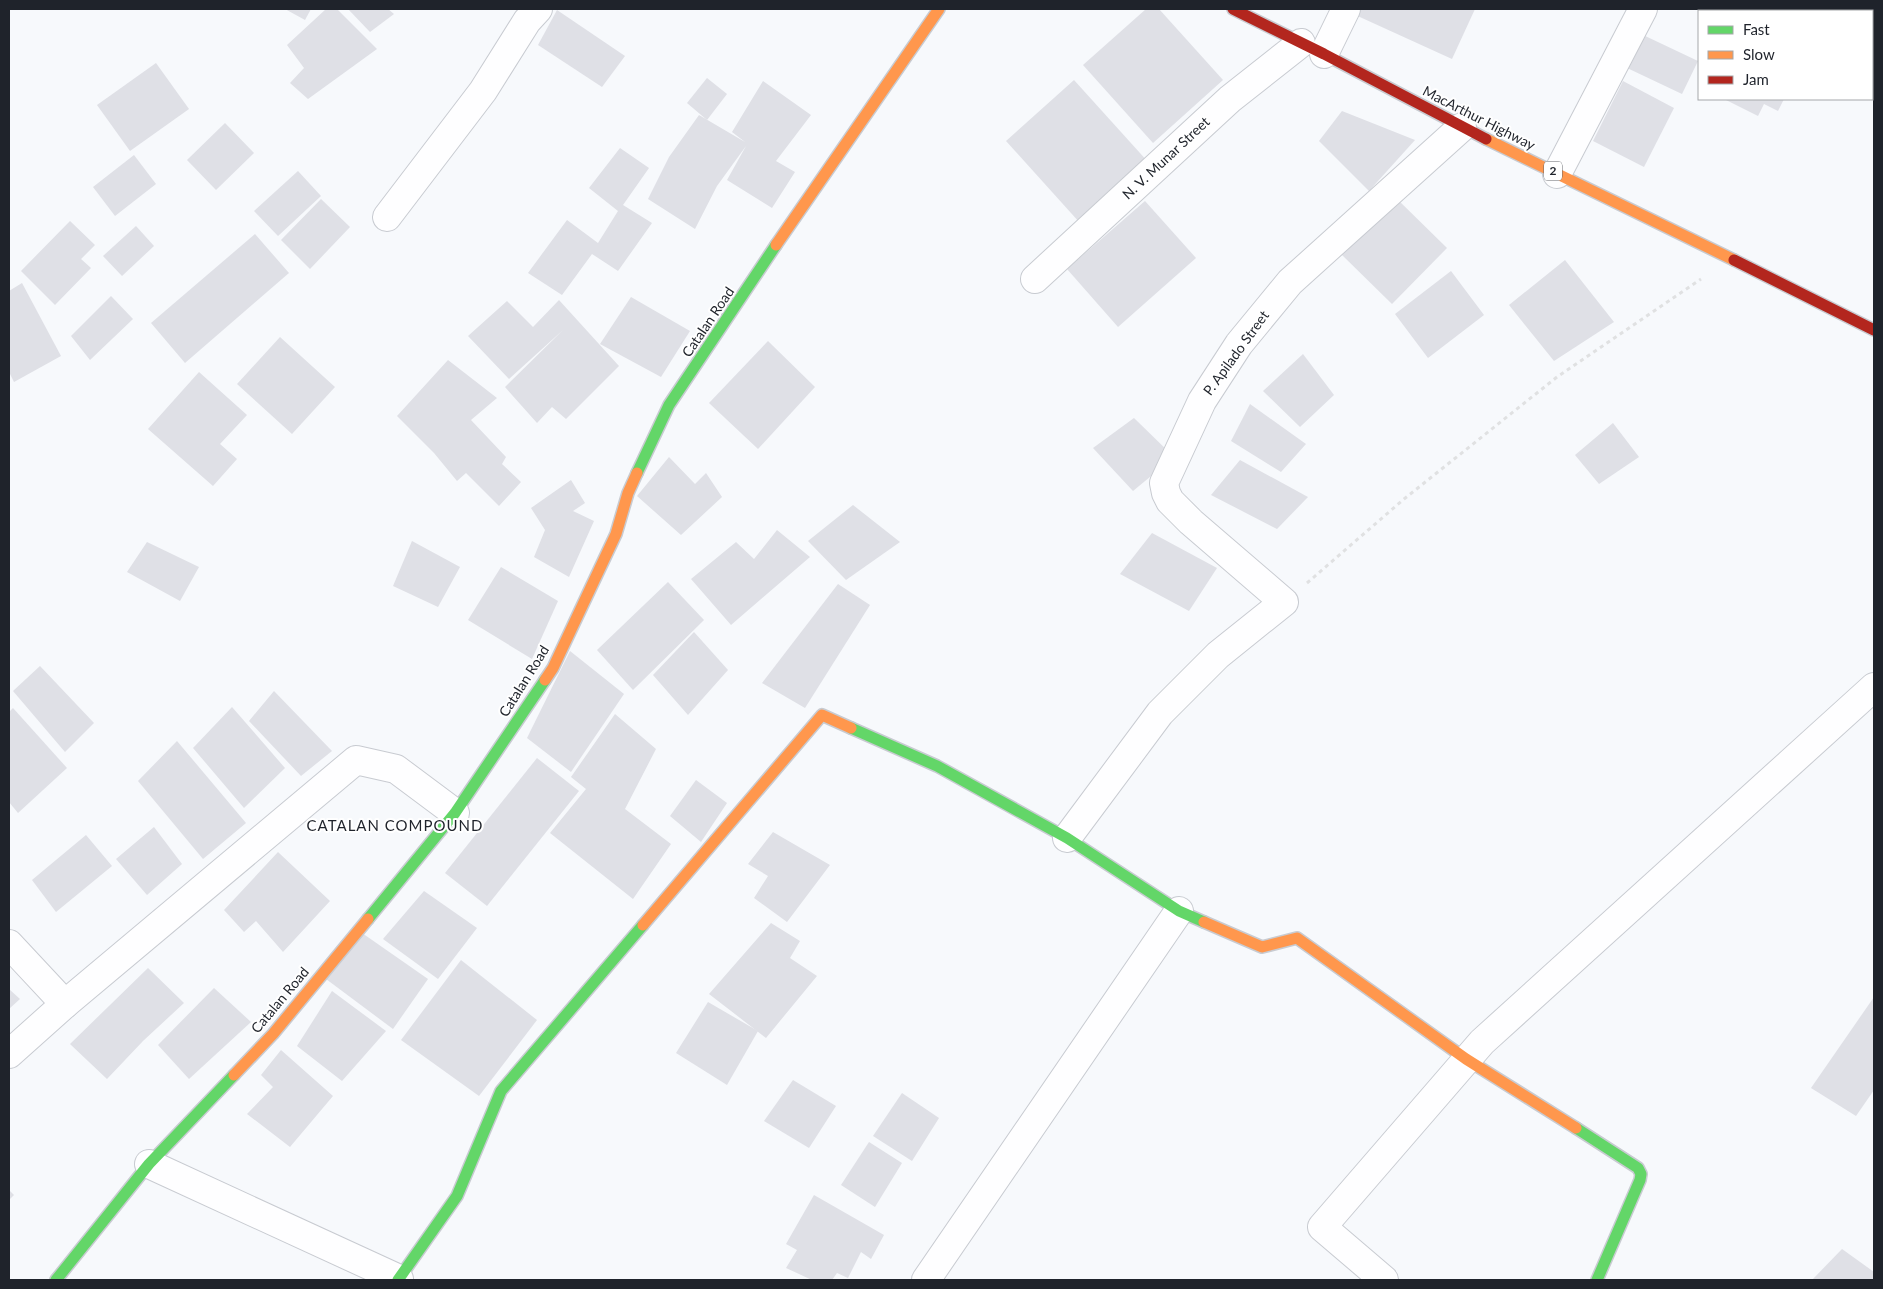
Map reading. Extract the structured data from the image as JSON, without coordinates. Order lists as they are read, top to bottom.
{
  "streets": {
    "street": [
      "MacArthur Highway",
      "N. V. Munar Street",
      "2",
      "Catalan Road",
      "P. Apilado Street"
    ]
  },
  "crossings": [
    ["MacArthur Highway", "N. V. Munar Street"],
    ["MacArthur Highway", "P. Apilado Street"]
  ],
  "districts": ["CATALAN COMPOUND"],
  "legend": ["Fast", "Slow", "Jam"]
}
